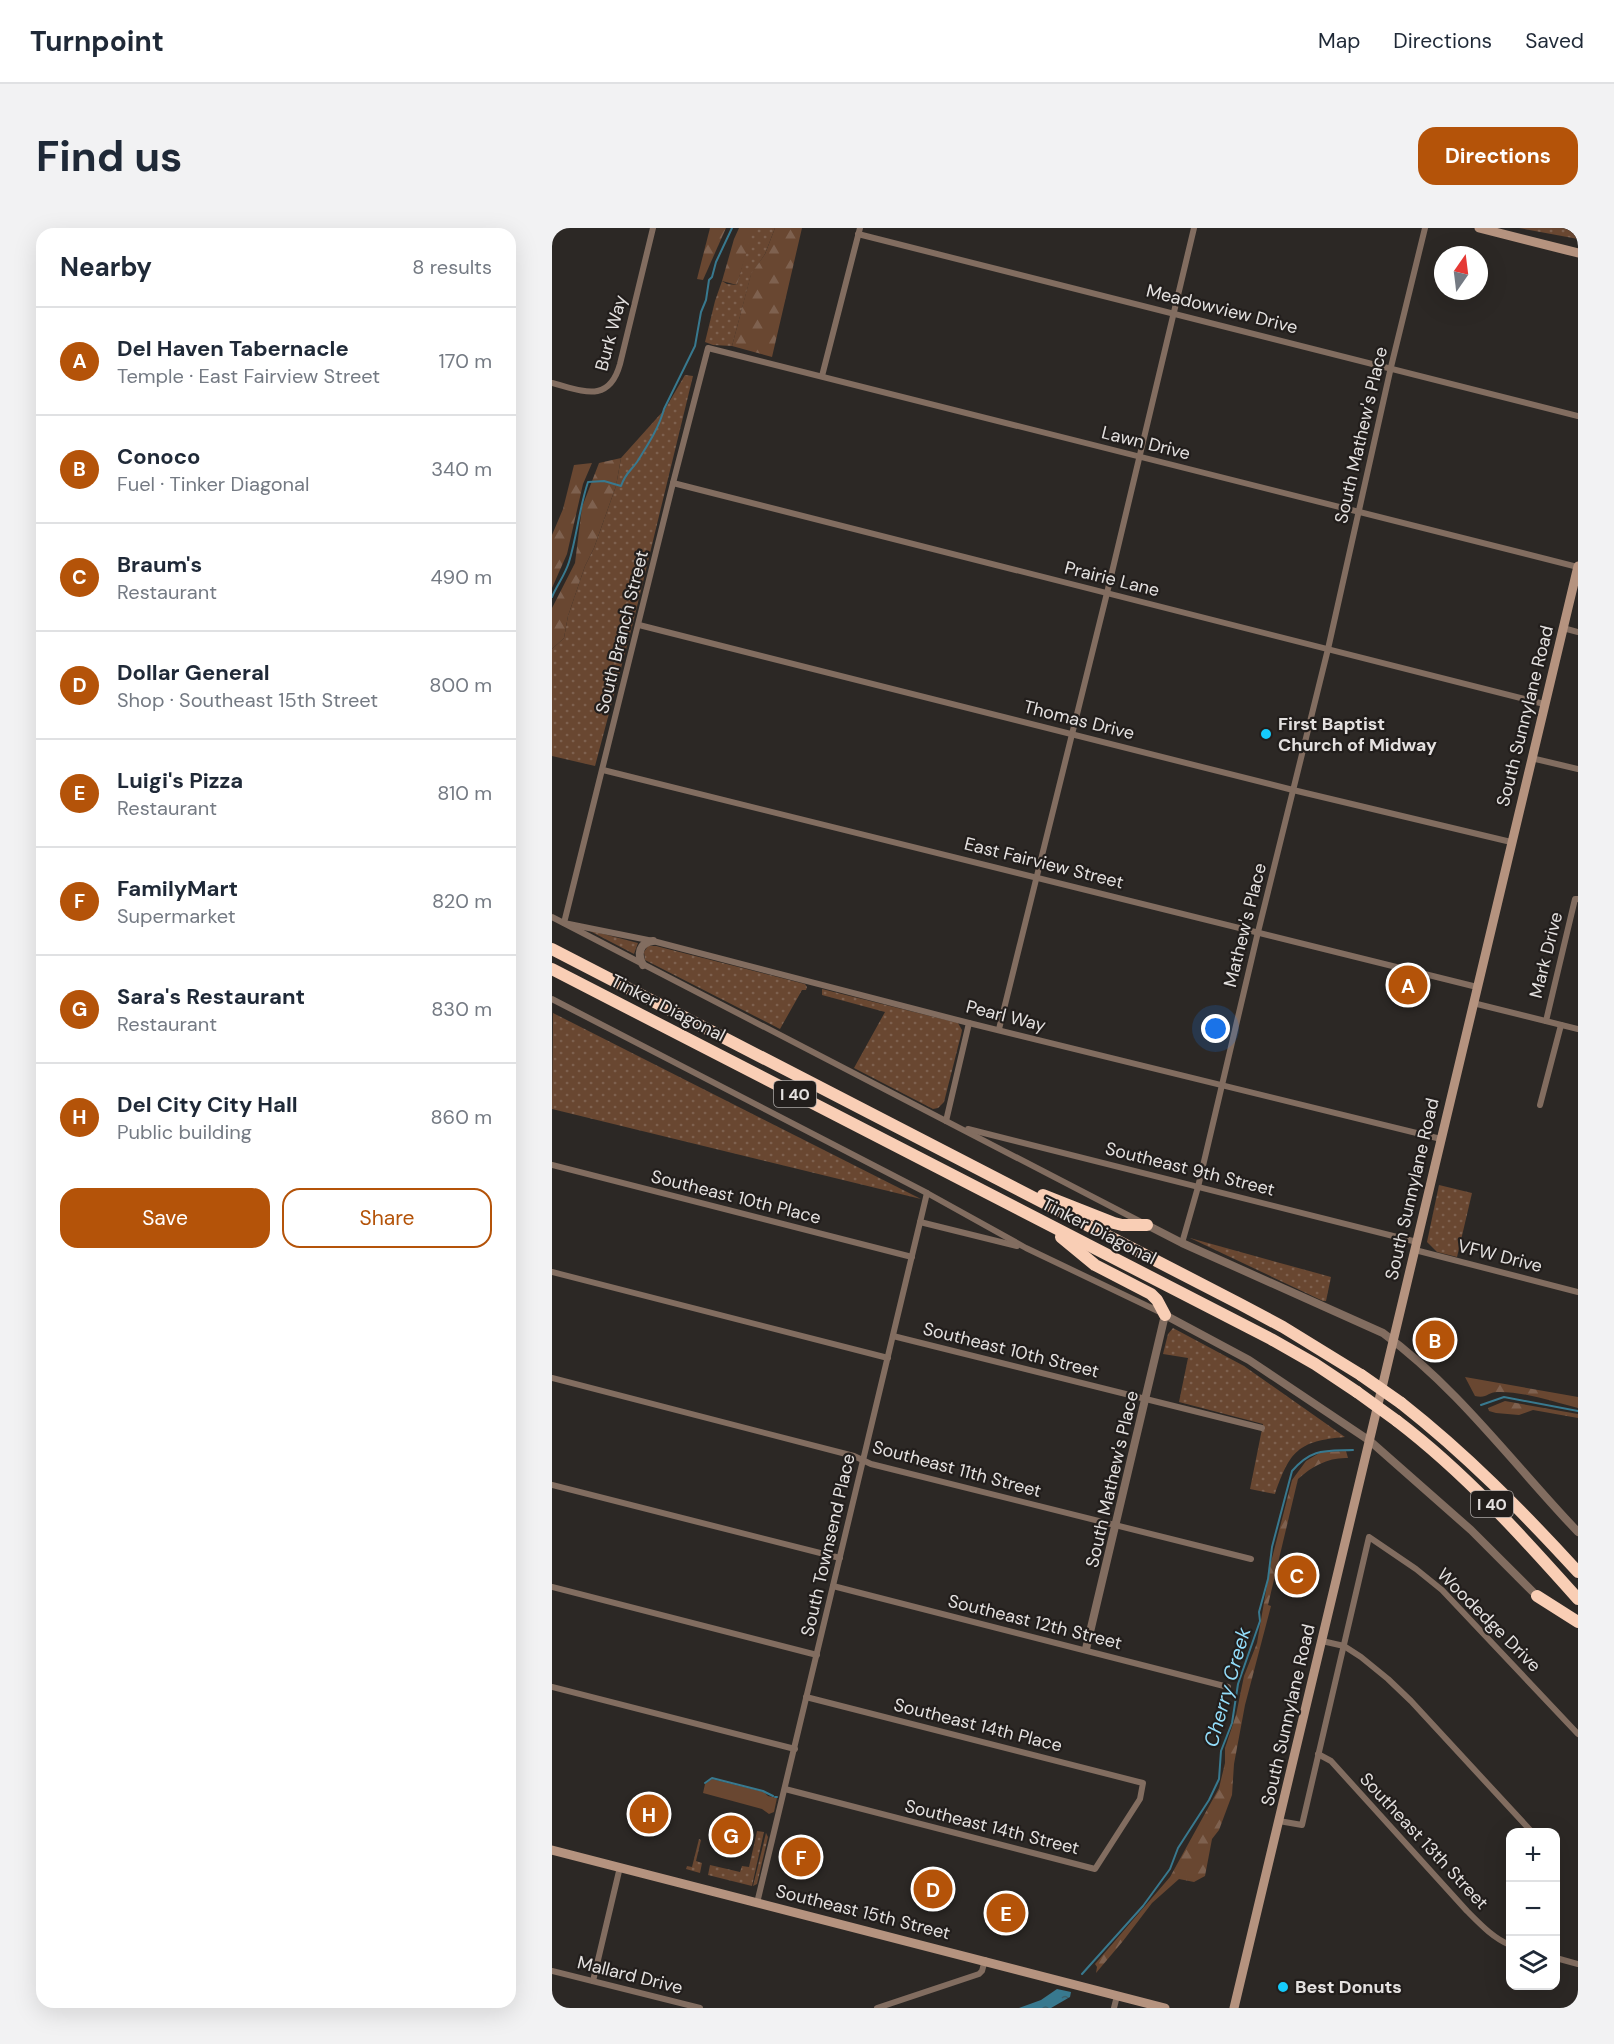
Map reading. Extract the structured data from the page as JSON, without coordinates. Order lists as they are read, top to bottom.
{
  "streets": {
    "highway": ["Tinker Diagonal", "I 40"],
    "main road": ["South Sunnylane Road", "Southeast 15th Street"],
    "street": [
      "Meadowview Drive",
      "Burk Way",
      "South Mathew's Place",
      "Lawn Drive",
      "Prairie Lane",
      "South Branch Street",
      "Thomas Drive",
      "East Fairview Street",
      "Mathew's Place",
      "Mark Drive",
      "Pearl Way",
      "Southeast 9th Street",
      "Southeast 10th Place",
      "VFW Drive",
      "Southeast 10th Street",
      "Southeast 11th Street",
      "South Townsend Place",
      "Woodedge Drive",
      "Southeast 12th Street",
      "Southeast 14th Place",
      "Southeast 14th Street",
      "Southeast 13th Street",
      "Mallard Drive"
    ]
  },
  "crossings": [
    ["Meadowview Drive", "South Mathew's Place"],
    ["South Mathew's Place", "Lawn Drive"],
    ["South Mathew's Place", "Prairie Lane"],
    ["South Mathew's Place", "Mathew's Place"],
    ["South Mathew's Place", "Southeast 10th Street"],
    ["South Mathew's Place", "Southeast 11th Street"],
    ["South Mathew's Place", "Southeast 12th Street"],
    ["Lawn Drive", "South Branch Street"],
    ["Lawn Drive", "South Sunnylane Road"],
    ["Prairie Lane", "South Branch Street"],
    ["Prairie Lane", "South Sunnylane Road"],
    ["Prairie Lane", "Mathew's Place"],
    ["South Branch Street", "Thomas Drive"],
    ["South Branch Street", "East Fairview Street"],
    ["South Branch Street", "Tinker Diagonal"],
    ["South Branch Street", "Pearl Way"],
    ["South Sunnylane Road", "Thomas Drive"],
    ["South Sunnylane Road", "East Fairview Street"],
    ["South Sunnylane Road", "Tinker Diagonal"],
    ["South Sunnylane Road", "Pearl Way"],
    ["South Sunnylane Road", "Southeast 9th Street"],
    ["South Sunnylane Road", "VFW Drive"],
    ["South Sunnylane Road", "Woodedge Drive"],
    ["South Sunnylane Road", "Southeast 13th Street"],
    ["Thomas Drive", "Mathew's Place"],
    ["East Fairview Street", "Mathew's Place"],
    ["Mathew's Place", "Tinker Diagonal"],
    ["Mathew's Place", "Pearl Way"],
    ["Mathew's Place", "Southeast 9th Street"],
    ["Tinker Diagonal", "Pearl Way"],
    ["Tinker Diagonal", "Southeast 9th Street"],
    ["Southeast 9th Street", "VFW Drive"],
    ["Southeast 10th Place", "South Townsend Place"],
    ["Southeast 10th Street", "South Townsend Place"],
    ["Southeast 11th Street", "South Townsend Place"],
    ["South Townsend Place", "Southeast 12th Street"],
    ["South Townsend Place", "Southeast 14th Place"],
    ["South Townsend Place", "Southeast 14th Street"],
    ["South Townsend Place", "Southeast 15th Street"],
    ["Southeast 14th Place", "Southeast 14th Street"]
  ],
  "water": ["Cherry Creek"],
  "places": ["First Baptist Church of Midway", "Best Donuts"],
  "north": "top",
  "page": {
    "header": "Turnpoint",
    "nav": ["Map", "Directions", "Saved"],
    "buttons": [
      "Directions",
      ["Save", "Share"]
    ],
    "title": "Find us",
    "heading": ["Nearby", "8 results"],
    "list": [
      {
        "mark": "A",
        "name": "Del Haven Tabernacle",
        "note": "Temple · East Fairview Street",
        "value": "170 m"
      },
      {
        "mark": "B",
        "name": "Conoco",
        "note": "Fuel · Tinker Diagonal",
        "value": "340 m"
      },
      {
        "mark": "C",
        "name": "Braum's",
        "note": "Restaurant",
        "value": "490 m"
      },
      {
        "mark": "D",
        "name": "Dollar General",
        "note": "Shop · Southeast 15th Street",
        "value": "800 m"
      },
      {
        "mark": "E",
        "name": "Luigi's Pizza",
        "note": "Restaurant",
        "value": "810 m"
      },
      {
        "mark": "F",
        "name": "FamilyMart",
        "note": "Supermarket",
        "value": "820 m"
      },
      {
        "mark": "G",
        "name": "Sara's Restaurant",
        "note": "Restaurant",
        "value": "830 m"
      },
      {
        "mark": "H",
        "name": "Del City City Hall",
        "note": "Public building",
        "value": "860 m"
      }
    ],
    "pins": [
      "A",
      "B",
      "C",
      "H",
      "G",
      "F",
      "D",
      "E"
    ],
    "map_buttons": ["+", "−"]
  }
}
